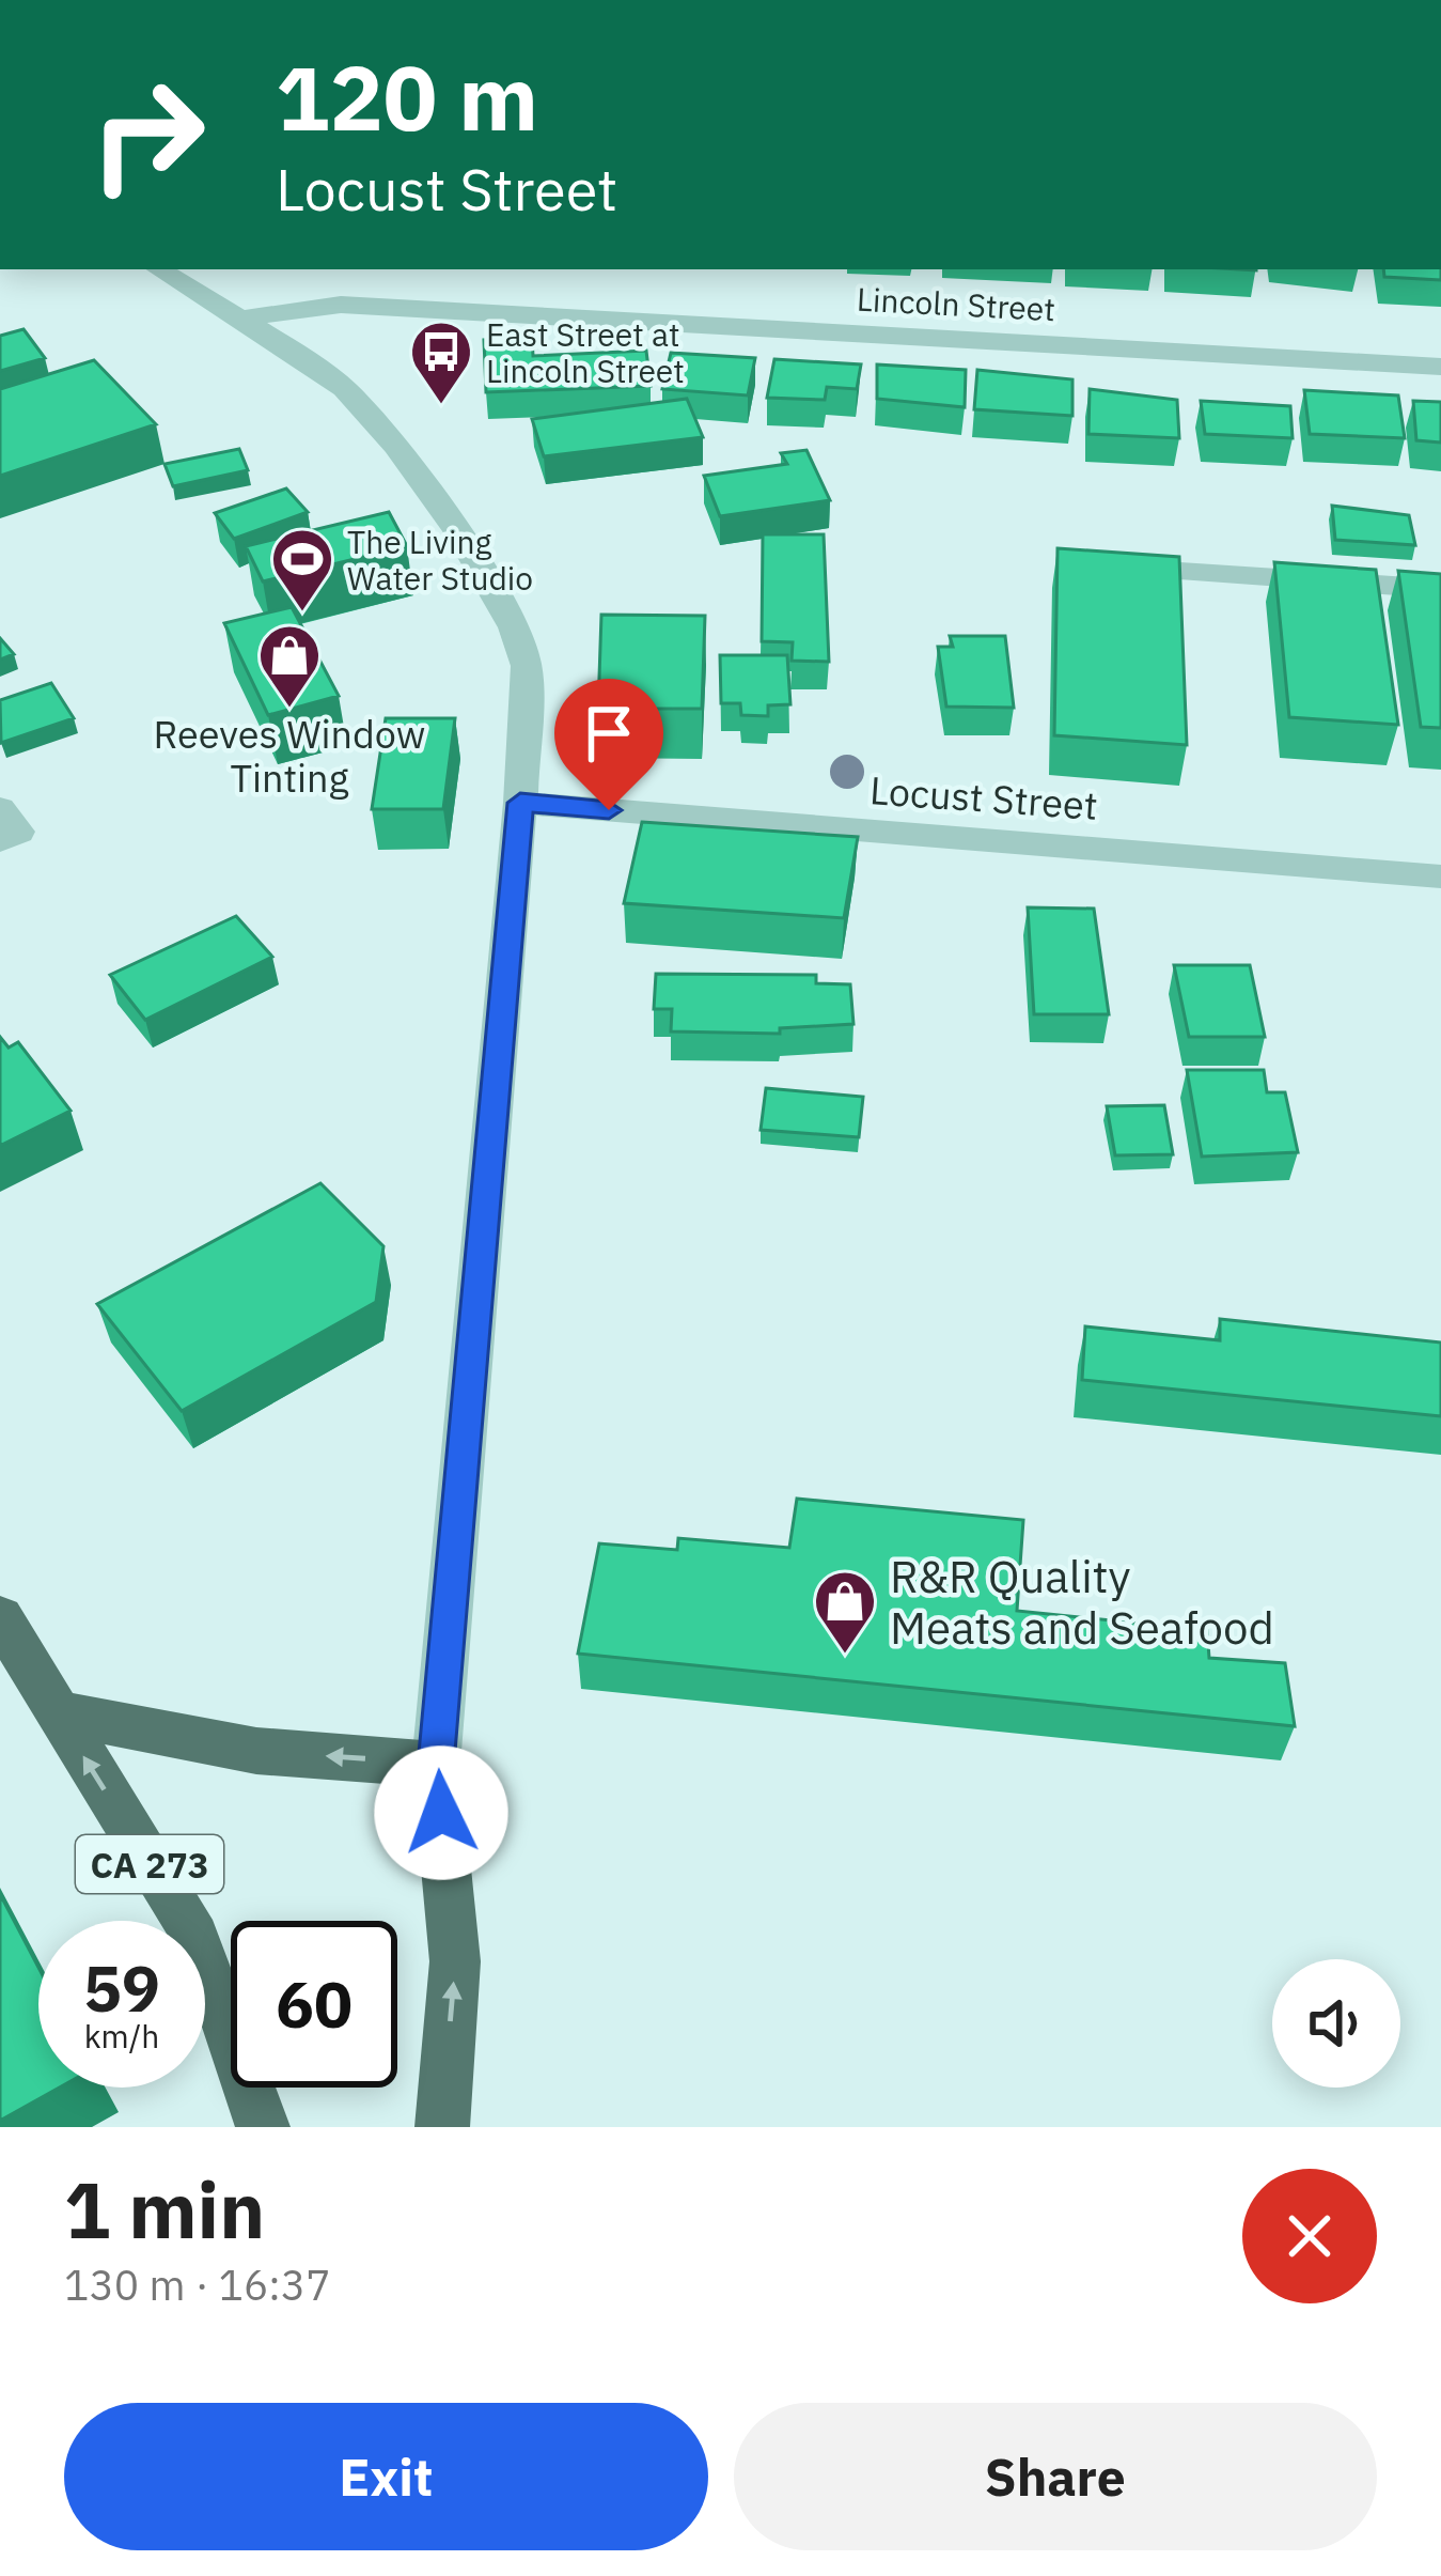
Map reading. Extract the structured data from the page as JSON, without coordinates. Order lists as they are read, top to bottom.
{
  "streets": {
    "main road": ["CA 273"],
    "street": ["Lincoln Street", "Locust Street"]
  },
  "places": {
    "bus stop": ["East Street at Lincoln Street"],
    "sports": ["The Living Water Studio"],
    "shop": ["Reeves Window Tinting", "R&R Quality Meats and Seafood"]
  },
  "page": {
    "turn": ["120 m", "Locust Street"],
    "speed": "59 km/h",
    "limit": "60",
    "heading": ["1 min", "130 m · 16:37"],
    "buttons": ["Exit", "Share"]
  }
}
